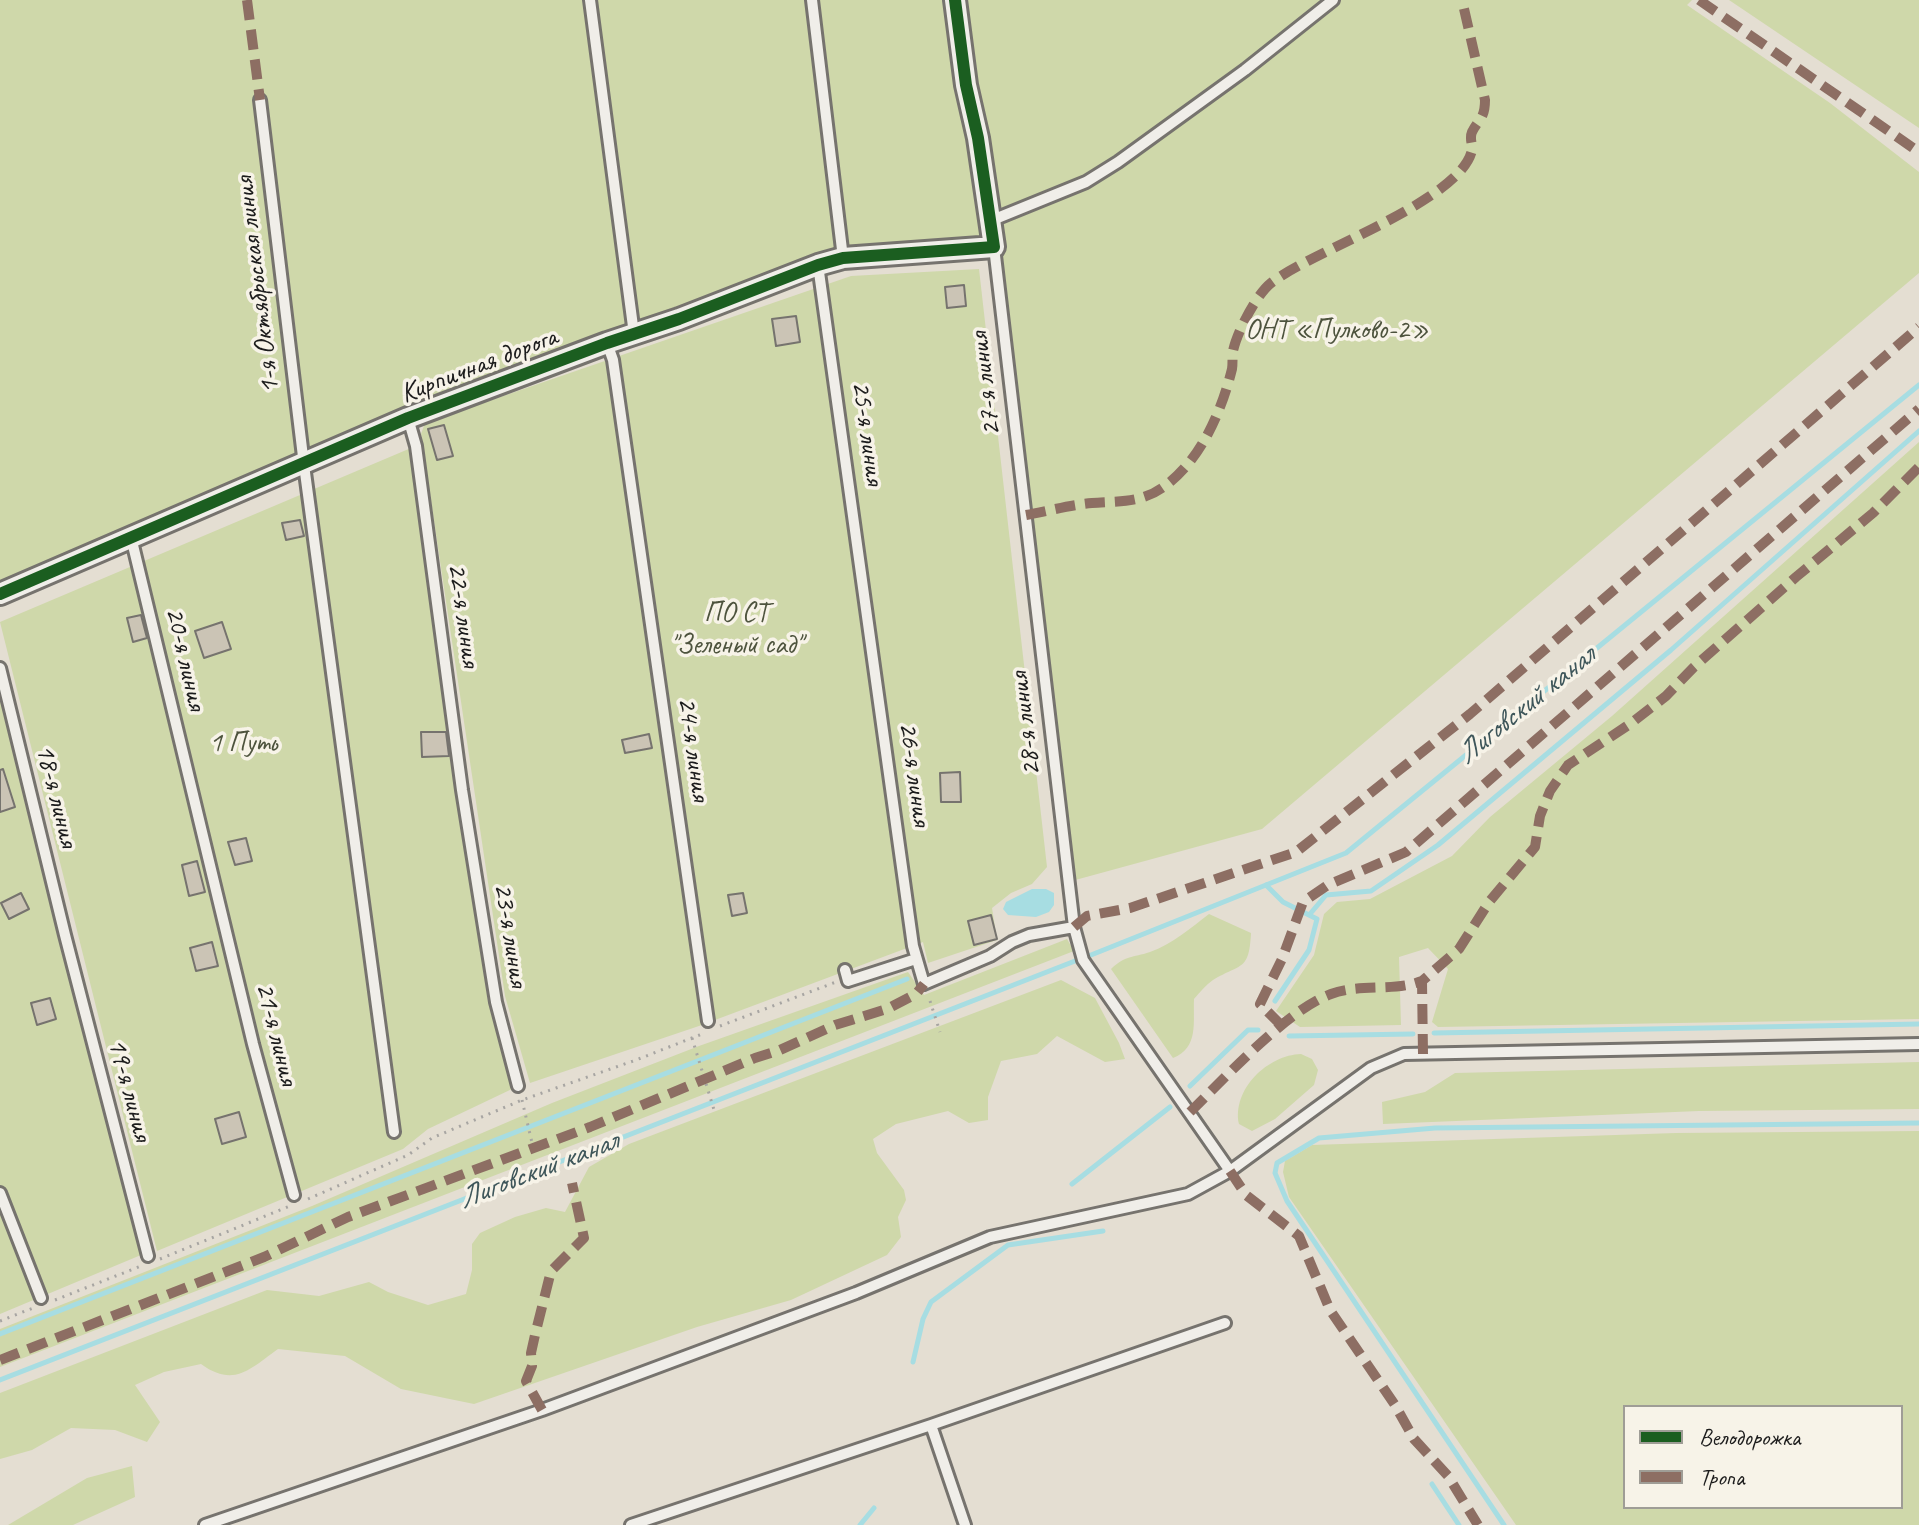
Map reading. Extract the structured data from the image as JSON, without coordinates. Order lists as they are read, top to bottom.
{
  "streets": {
    "street": ["Кирпичная дорога"],
    "lane": [
      "1-я Октябрьская линия",
      "27-я линия",
      "25-я линия",
      "22-я линия",
      "20-я линия",
      "28-я линия",
      "24-я линия",
      "26-я линия",
      "18-я линия",
      "23-я линия",
      "21-я линия",
      "19-я линия"
    ]
  },
  "crossings": [
    ["1-я Октябрьская линия", "Кирпичная дорога"],
    ["Кирпичная дорога", "27-я линия"],
    ["Кирпичная дорога", "25-я линия"],
    ["Кирпичная дорога", "22-я линия"],
    ["Кирпичная дорога", "20-я линия"],
    ["Кирпичная дорога", "24-я линия"],
    ["27-я линия", "28-я линия"],
    ["25-я линия", "26-я линия"],
    ["22-я линия", "23-я линия"],
    ["20-я линия", "21-я линия"],
    ["18-я линия", "19-я линия"]
  ],
  "water": ["Лиговский канал"],
  "parks": ["ОНТ «Пулково-2»", "ПО СТ \"Зеленый сад\"", "1 Путь"],
  "legend": ["Велодорожка", "Тропа"]
}
